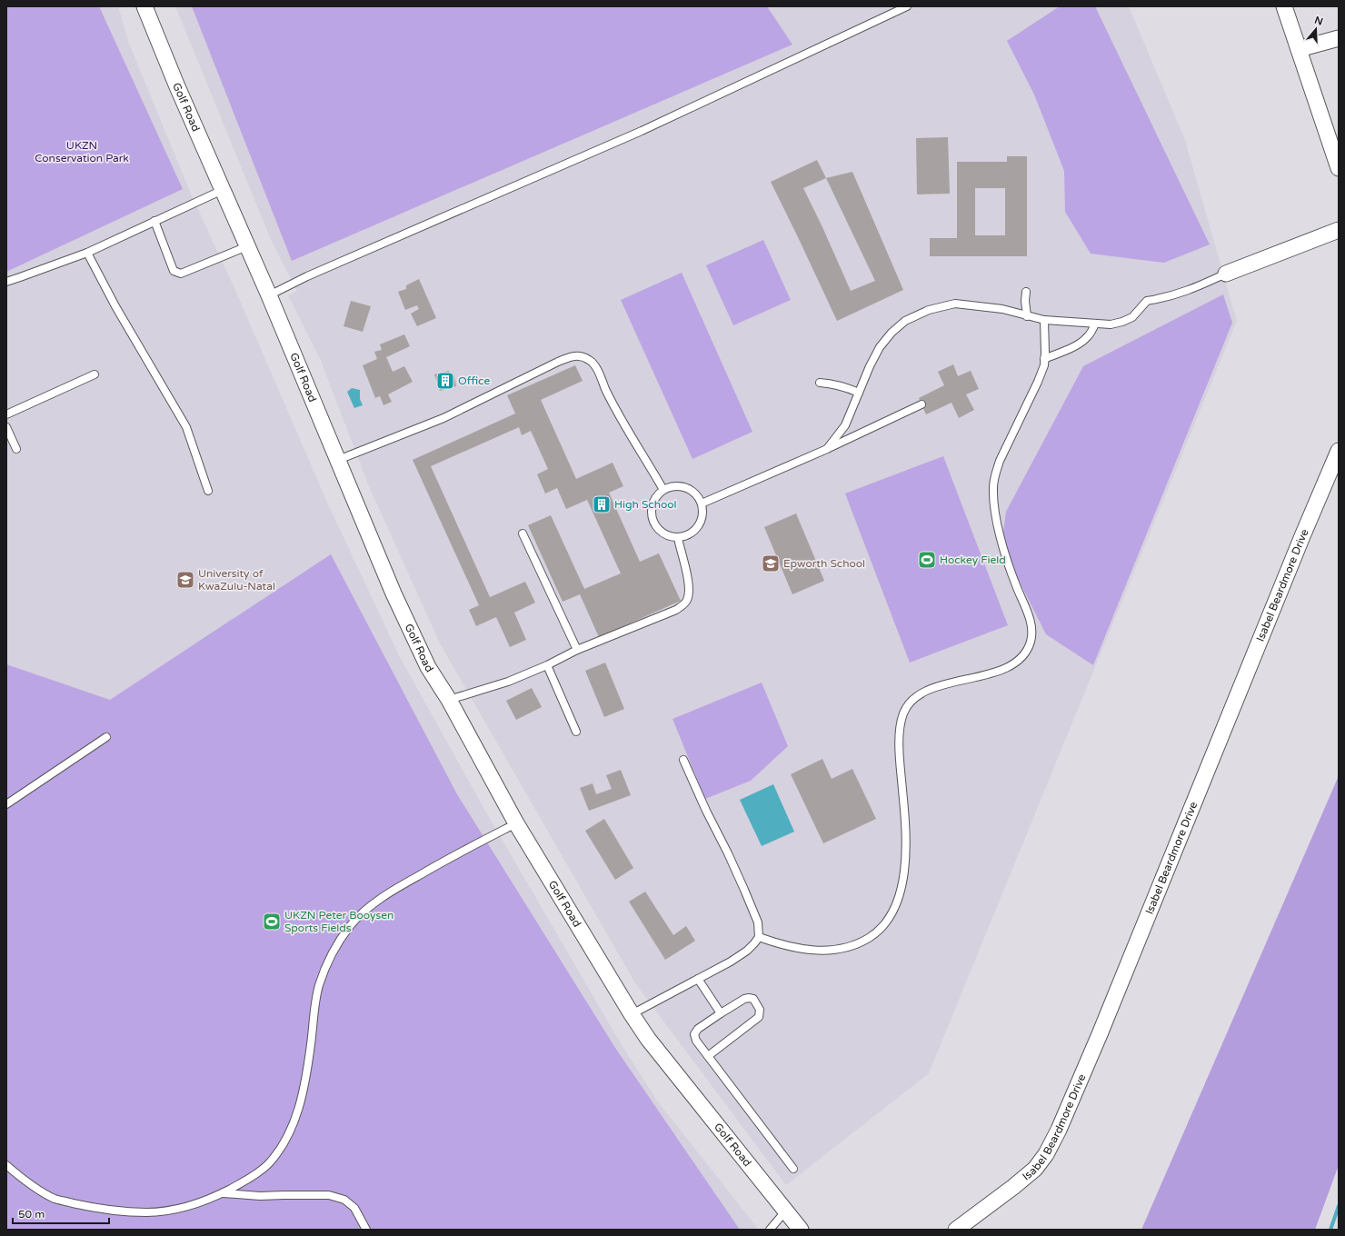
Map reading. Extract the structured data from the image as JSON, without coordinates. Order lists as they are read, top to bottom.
{
  "streets": {
    "street": ["Golf Road", "Isabel Beardmore Drive"]
  },
  "parks": ["UKZN Conservation Park"],
  "places": {
    "building": ["Office", "High School"],
    "sports": ["Hockey Field", "UKZN Peter Booysen Sports Fields"],
    "school or university": ["Epworth School", "University of KwaZulu-Natal"]
  },
  "scale_bar": "50 m",
  "north": "top"
}
